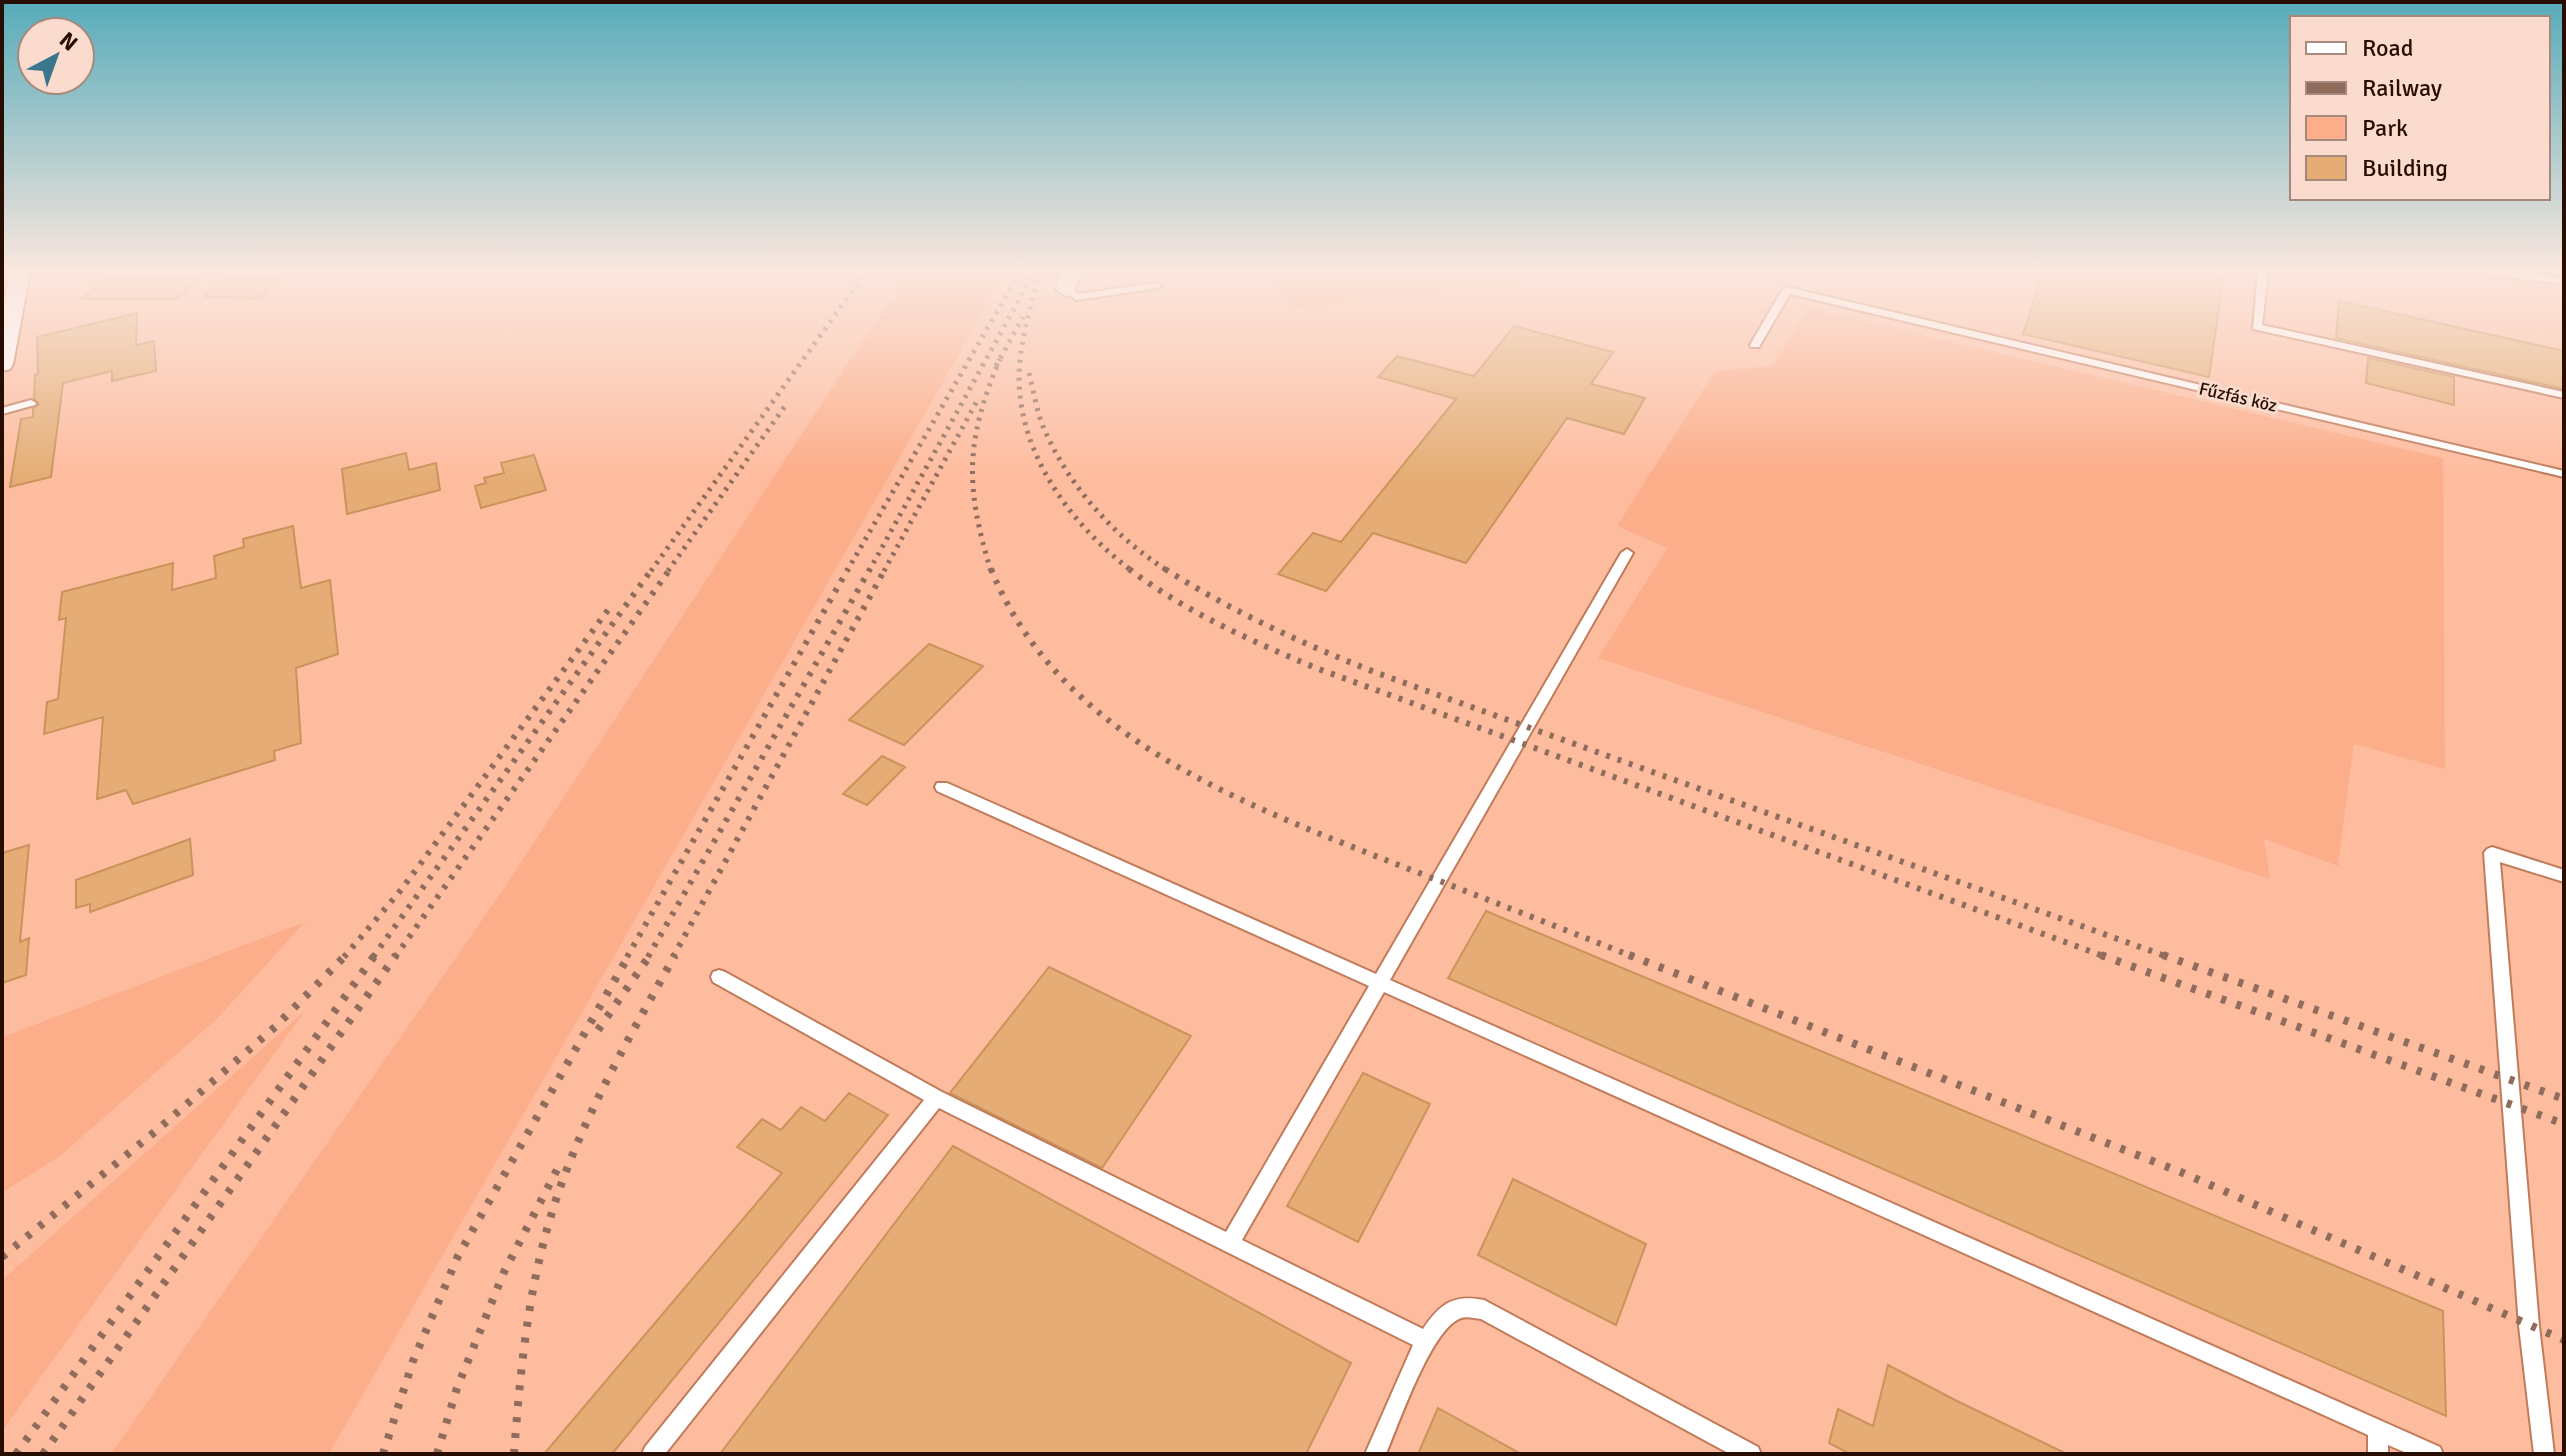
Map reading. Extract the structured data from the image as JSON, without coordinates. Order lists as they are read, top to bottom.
{
  "streets": {
    "lane": ["Fűzfás köz"]
  },
  "legend": [
    "Road",
    "Railway",
    "Park",
    "Building"
  ],
  "north": "top right"
}
